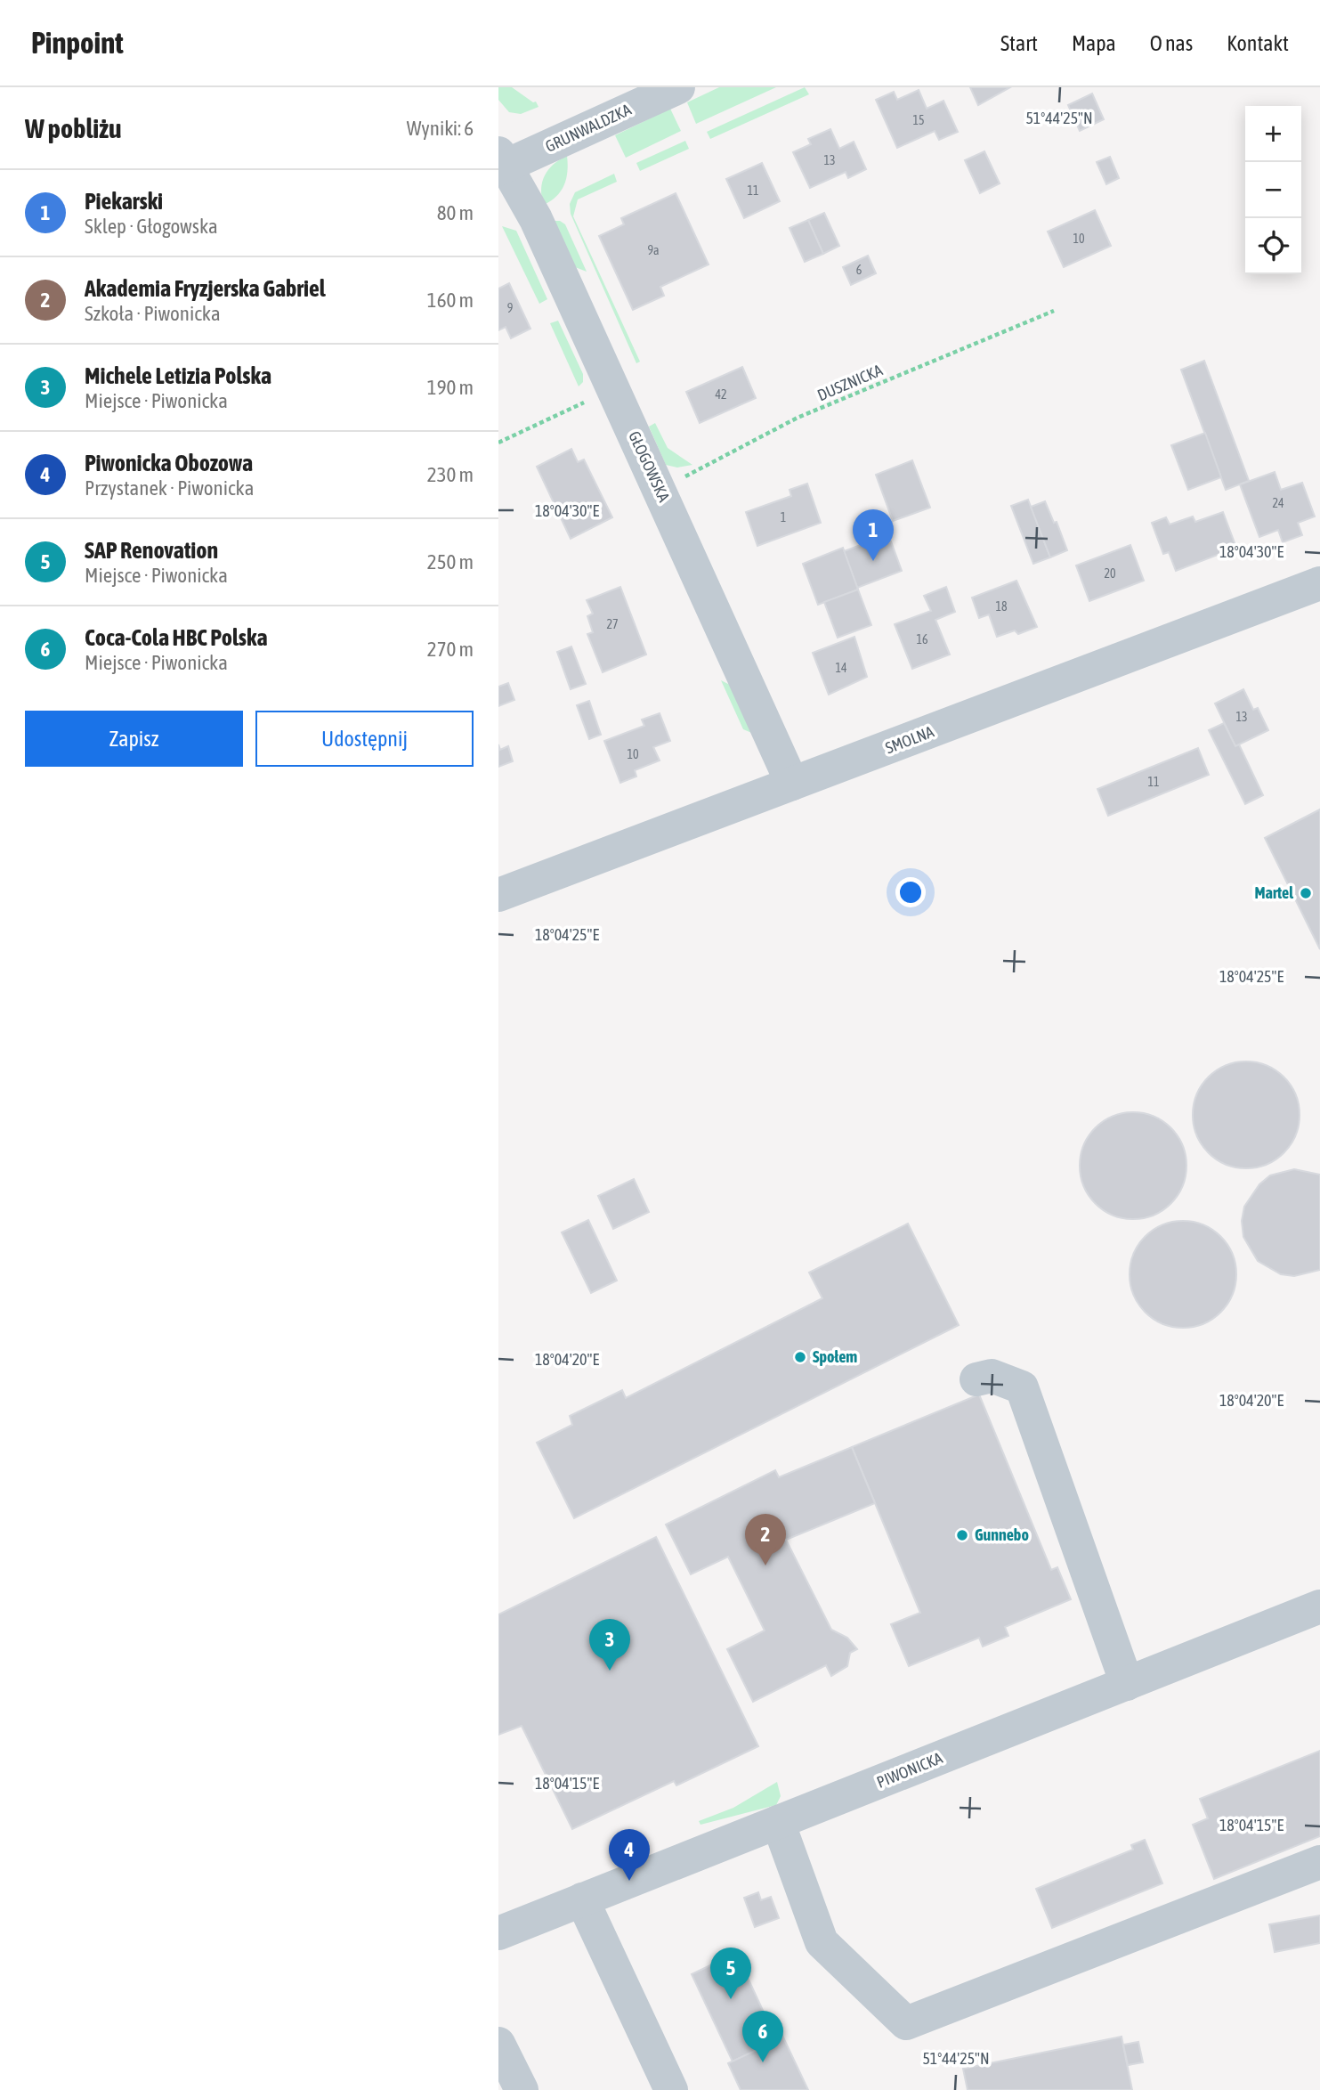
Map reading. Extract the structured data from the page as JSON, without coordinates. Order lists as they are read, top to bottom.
{
  "streets": {
    "street": [
      "GRUNWALDZKA",
      "GŁOGOWSKA",
      "SMOLNA",
      "PIWONICKA"
    ],
    "path": ["DUSZNICKA"]
  },
  "crossings": [
    ["GRUNWALDZKA", "GŁOGOWSKA"],
    ["DUSZNICKA", "GŁOGOWSKA"],
    ["GŁOGOWSKA", "SMOLNA"]
  ],
  "places": ["Martel", "Społem", "Gunnebo"],
  "house_numbers": [
    "15",
    "13",
    "11",
    "10",
    "9a",
    "6",
    "9",
    "42",
    "24",
    "1",
    "20",
    "18",
    "27",
    "16",
    "14",
    "13",
    "10",
    "11"
  ],
  "page": {
    "header": "Pinpoint",
    "nav": [
      "Start",
      "Mapa",
      "O nas",
      "Kontakt"
    ],
    "heading": ["W pobliżu", "Wyniki: 6"],
    "map_buttons": ["+", "−"],
    "list": [
      {
        "mark": "1",
        "name": "Piekarski",
        "note": "Sklep · Głogowska",
        "value": "80 m"
      },
      {
        "mark": "2",
        "name": "Akademia Fryzjerska Gabriel",
        "note": "Szkoła · Piwonicka",
        "value": "160 m"
      },
      {
        "mark": "3",
        "name": "Michele Letizia Polska",
        "note": "Miejsce · Piwonicka",
        "value": "190 m"
      },
      {
        "mark": "4",
        "name": "Piwonicka Obozowa",
        "note": "Przystanek · Piwonicka",
        "value": "230 m"
      },
      {
        "mark": "5",
        "name": "SAP Renovation",
        "note": "Miejsce · Piwonicka",
        "value": "250 m"
      },
      {
        "mark": "6",
        "name": "Coca-Cola HBC Polska",
        "note": "Miejsce · Piwonicka",
        "value": "270 m"
      }
    ],
    "pins": [
      "1",
      "2",
      "3",
      "4",
      "5",
      "6"
    ],
    "buttons": ["Zapisz", "Udostępnij"]
  },
  "coordinates": [
    "51°44'25\"N",
    "18°04'30\"E",
    "18°04'25\"E",
    "18°04'20\"E",
    "18°04'15\"E"
  ]
}
